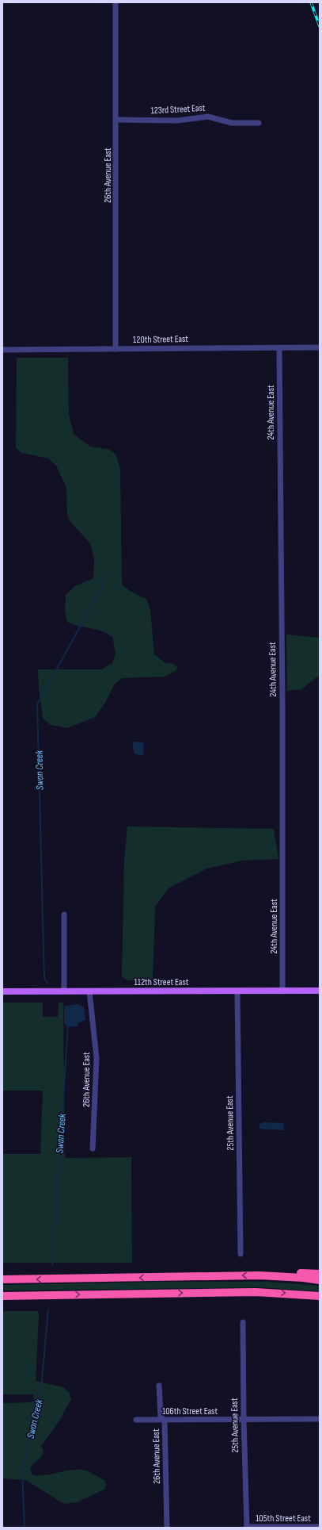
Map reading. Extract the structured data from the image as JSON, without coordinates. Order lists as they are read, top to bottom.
{
  "streets": {
    "main road": ["112th Street East"],
    "street": [
      "123rd Street East",
      "26th Avenue East",
      "120th Street East",
      "24th Avenue East",
      "25th Avenue East",
      "106th Street East",
      "105th Street East"
    ]
  },
  "crossings": [
    ["123rd Street East", "26th Avenue East"],
    ["26th Avenue East", "120th Street East"],
    ["26th Avenue East", "112th Street East"],
    ["26th Avenue East", "106th Street East"],
    ["120th Street East", "24th Avenue East"],
    ["24th Avenue East", "112th Street East"],
    ["112th Street East", "25th Avenue East"],
    ["25th Avenue East", "106th Street East"],
    ["25th Avenue East", "105th Street East"]
  ],
  "water": ["Swan Creek"]
}
